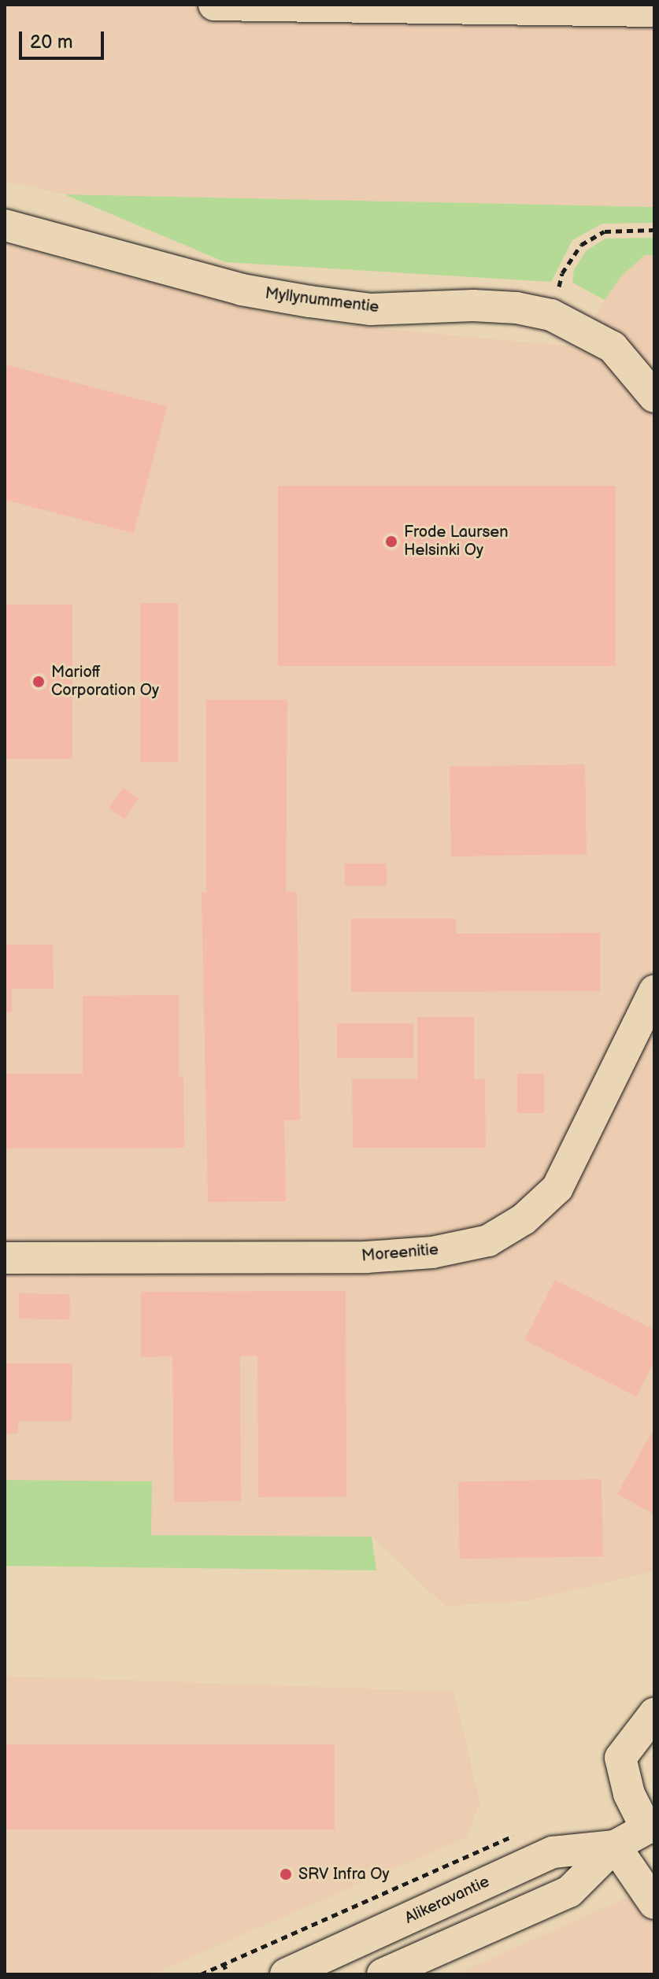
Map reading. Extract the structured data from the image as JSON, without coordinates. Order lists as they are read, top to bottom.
{
  "streets": {
    "street": ["Myllynummentie", "Moreenitie", "Alikeravantie"]
  },
  "places": ["Frode Laursen Helsinki Oy", "Marioff Corporation Oy", "SRV Infra Oy"],
  "scale_bar": "20 m"
}
